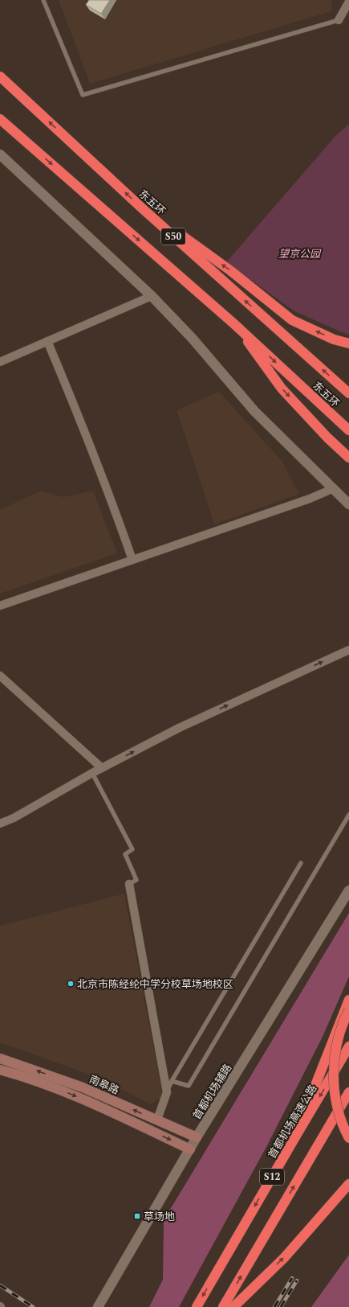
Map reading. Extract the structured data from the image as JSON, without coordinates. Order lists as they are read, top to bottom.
{
  "streets": {
    "highway": [
      "东五环",
      "S50",
      "首都机场高速公路",
      "S12"
    ],
    "main road": ["南皋路"],
    "street": ["首都机场辅路"]
  },
  "crossings": [
    ["南皋路", "首都机场辅路"]
  ],
  "parks": ["望京公园"],
  "places": {
    "other": ["北京市陈经纶中学分校草场地校区"],
    "transit": ["草场地"]
  }
}
